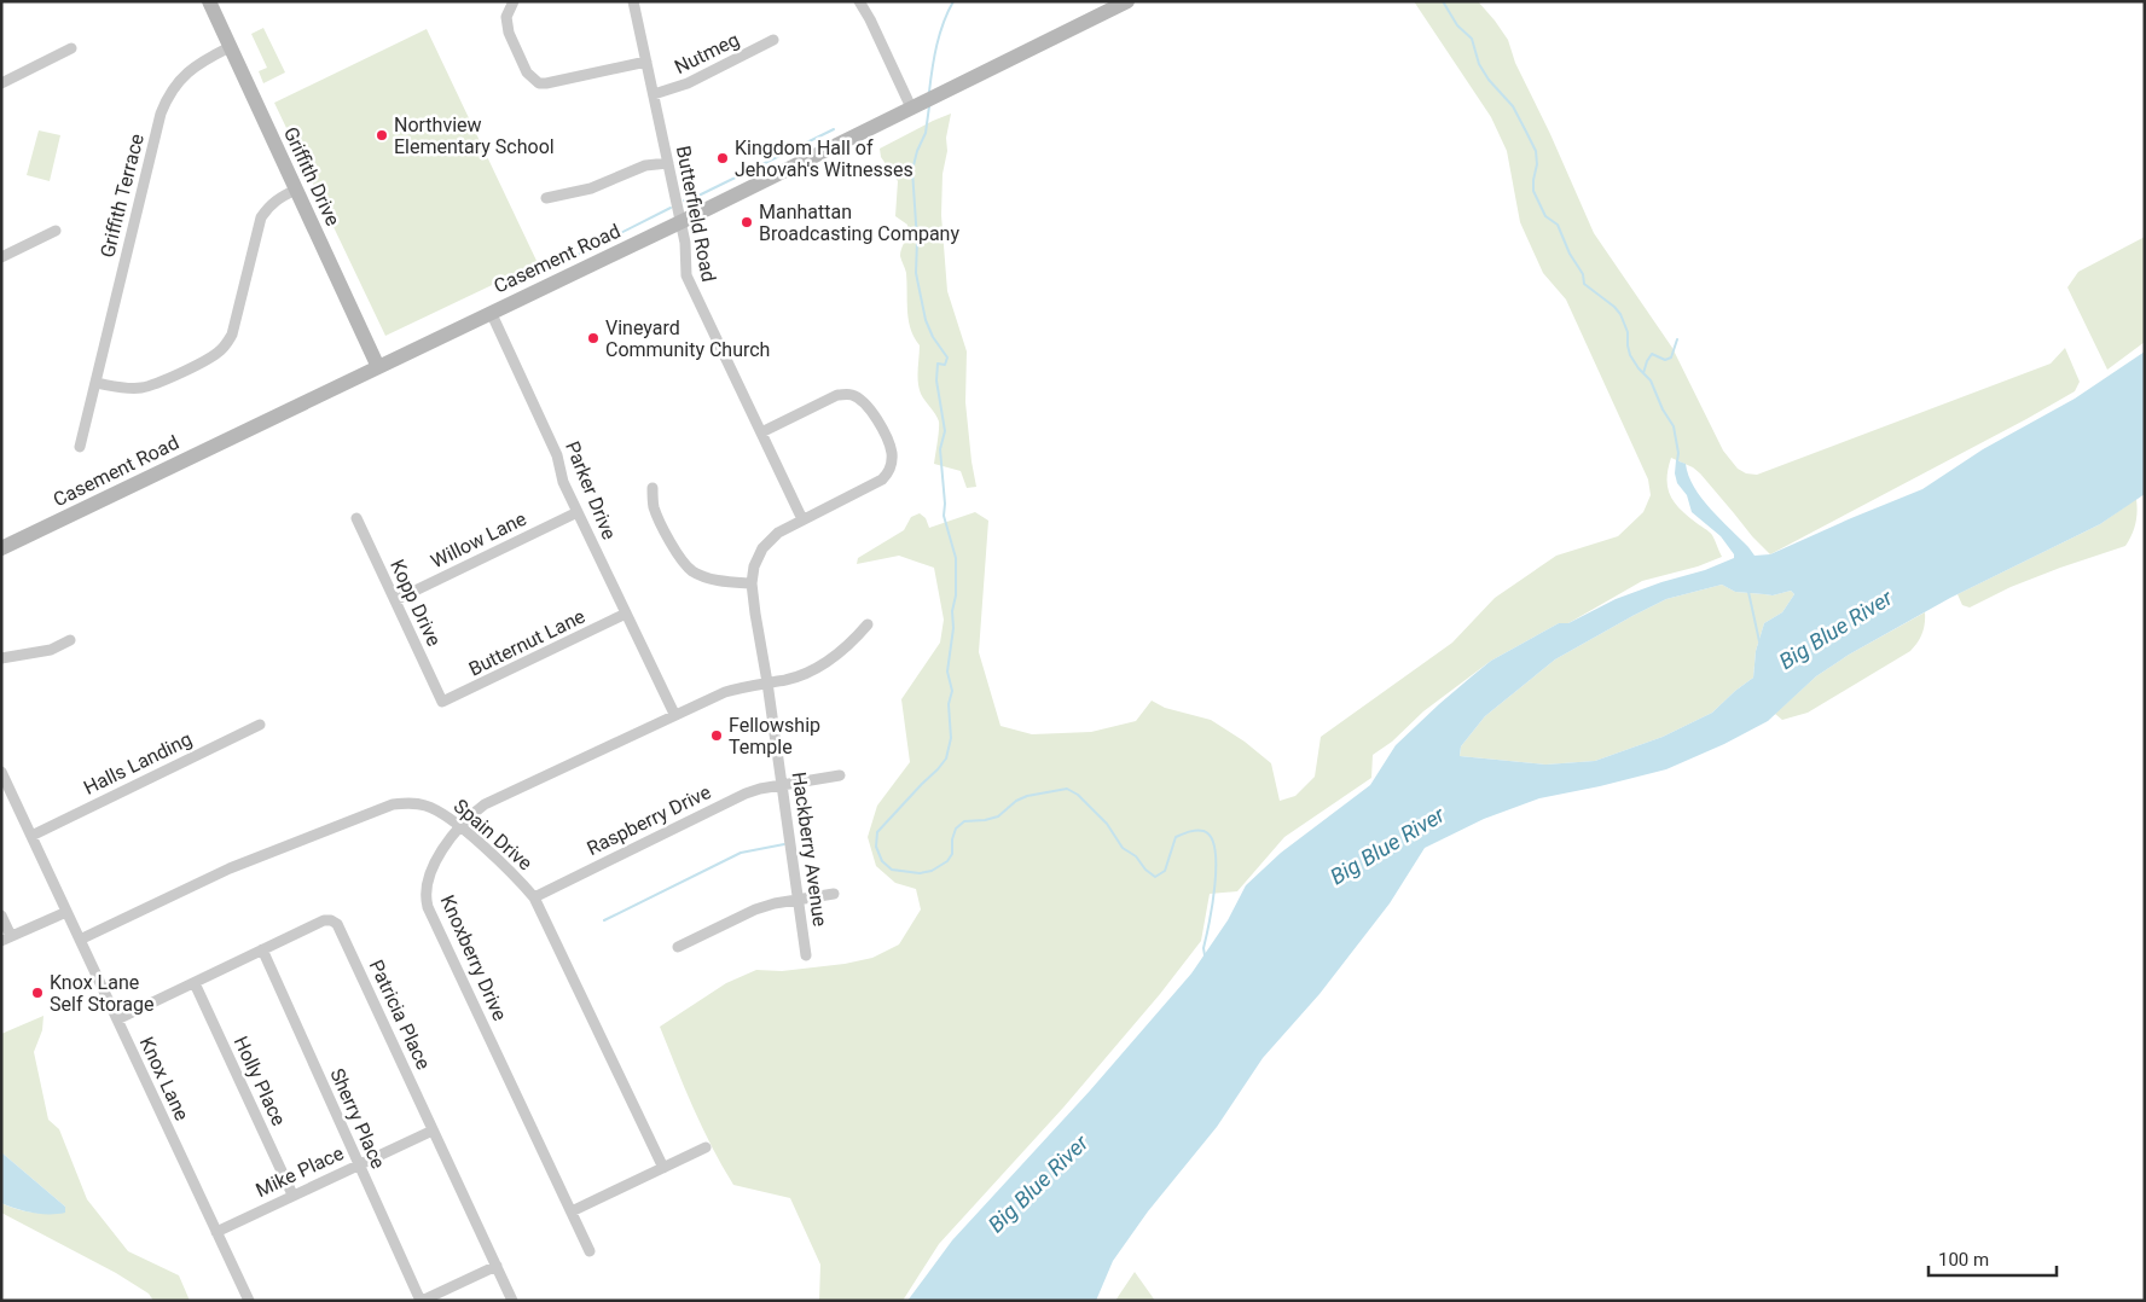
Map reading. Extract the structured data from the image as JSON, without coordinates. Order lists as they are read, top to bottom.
{
  "streets": {
    "street": [
      "Nutmeg",
      "Griffith Drive",
      "Griffith Terrace",
      "Butterfield Road",
      "Casement Road",
      "Parker Drive",
      "Willow Lane",
      "Kopp Drive",
      "Butternut Lane",
      "Halls Landing",
      "Raspberry Drive",
      "Spain Drive",
      "Hackberry Avenue",
      "Knoxberry Drive",
      "Patricia Place",
      "Knox Lane",
      "Holly Place",
      "Sherry Place",
      "Mike Place"
    ]
  },
  "crossings": [
    ["Nutmeg", "Butterfield Road"],
    ["Griffith Drive", "Griffith Terrace"],
    ["Griffith Drive", "Casement Road"],
    ["Butterfield Road", "Casement Road"],
    ["Butterfield Road", "Hackberry Avenue"],
    ["Casement Road", "Parker Drive"],
    ["Parker Drive", "Willow Lane"],
    ["Parker Drive", "Butternut Lane"],
    ["Parker Drive", "Knoxberry Drive"],
    ["Willow Lane", "Kopp Drive"],
    ["Kopp Drive", "Butternut Lane"],
    ["Halls Landing", "Knox Lane"],
    ["Raspberry Drive", "Spain Drive"],
    ["Raspberry Drive", "Hackberry Avenue"],
    ["Spain Drive", "Knoxberry Drive"],
    ["Spain Drive", "Knox Lane"],
    ["Hackberry Avenue", "Knoxberry Drive"],
    ["Patricia Place", "Knox Lane"],
    ["Patricia Place", "Holly Place"],
    ["Patricia Place", "Sherry Place"],
    ["Patricia Place", "Mike Place"],
    ["Knox Lane", "Mike Place"],
    ["Holly Place", "Mike Place"],
    ["Sherry Place", "Mike Place"]
  ],
  "water": ["Big Blue River"],
  "places": [
    "Northview Elementary School",
    "Kingdom Hall of Jehovah's Witnesses",
    "Manhattan Broadcasting Company",
    "Vineyard Community Church",
    "Fellowship Temple",
    "Knox Lane Self Storage"
  ],
  "scale_bar": "100 m"
}
